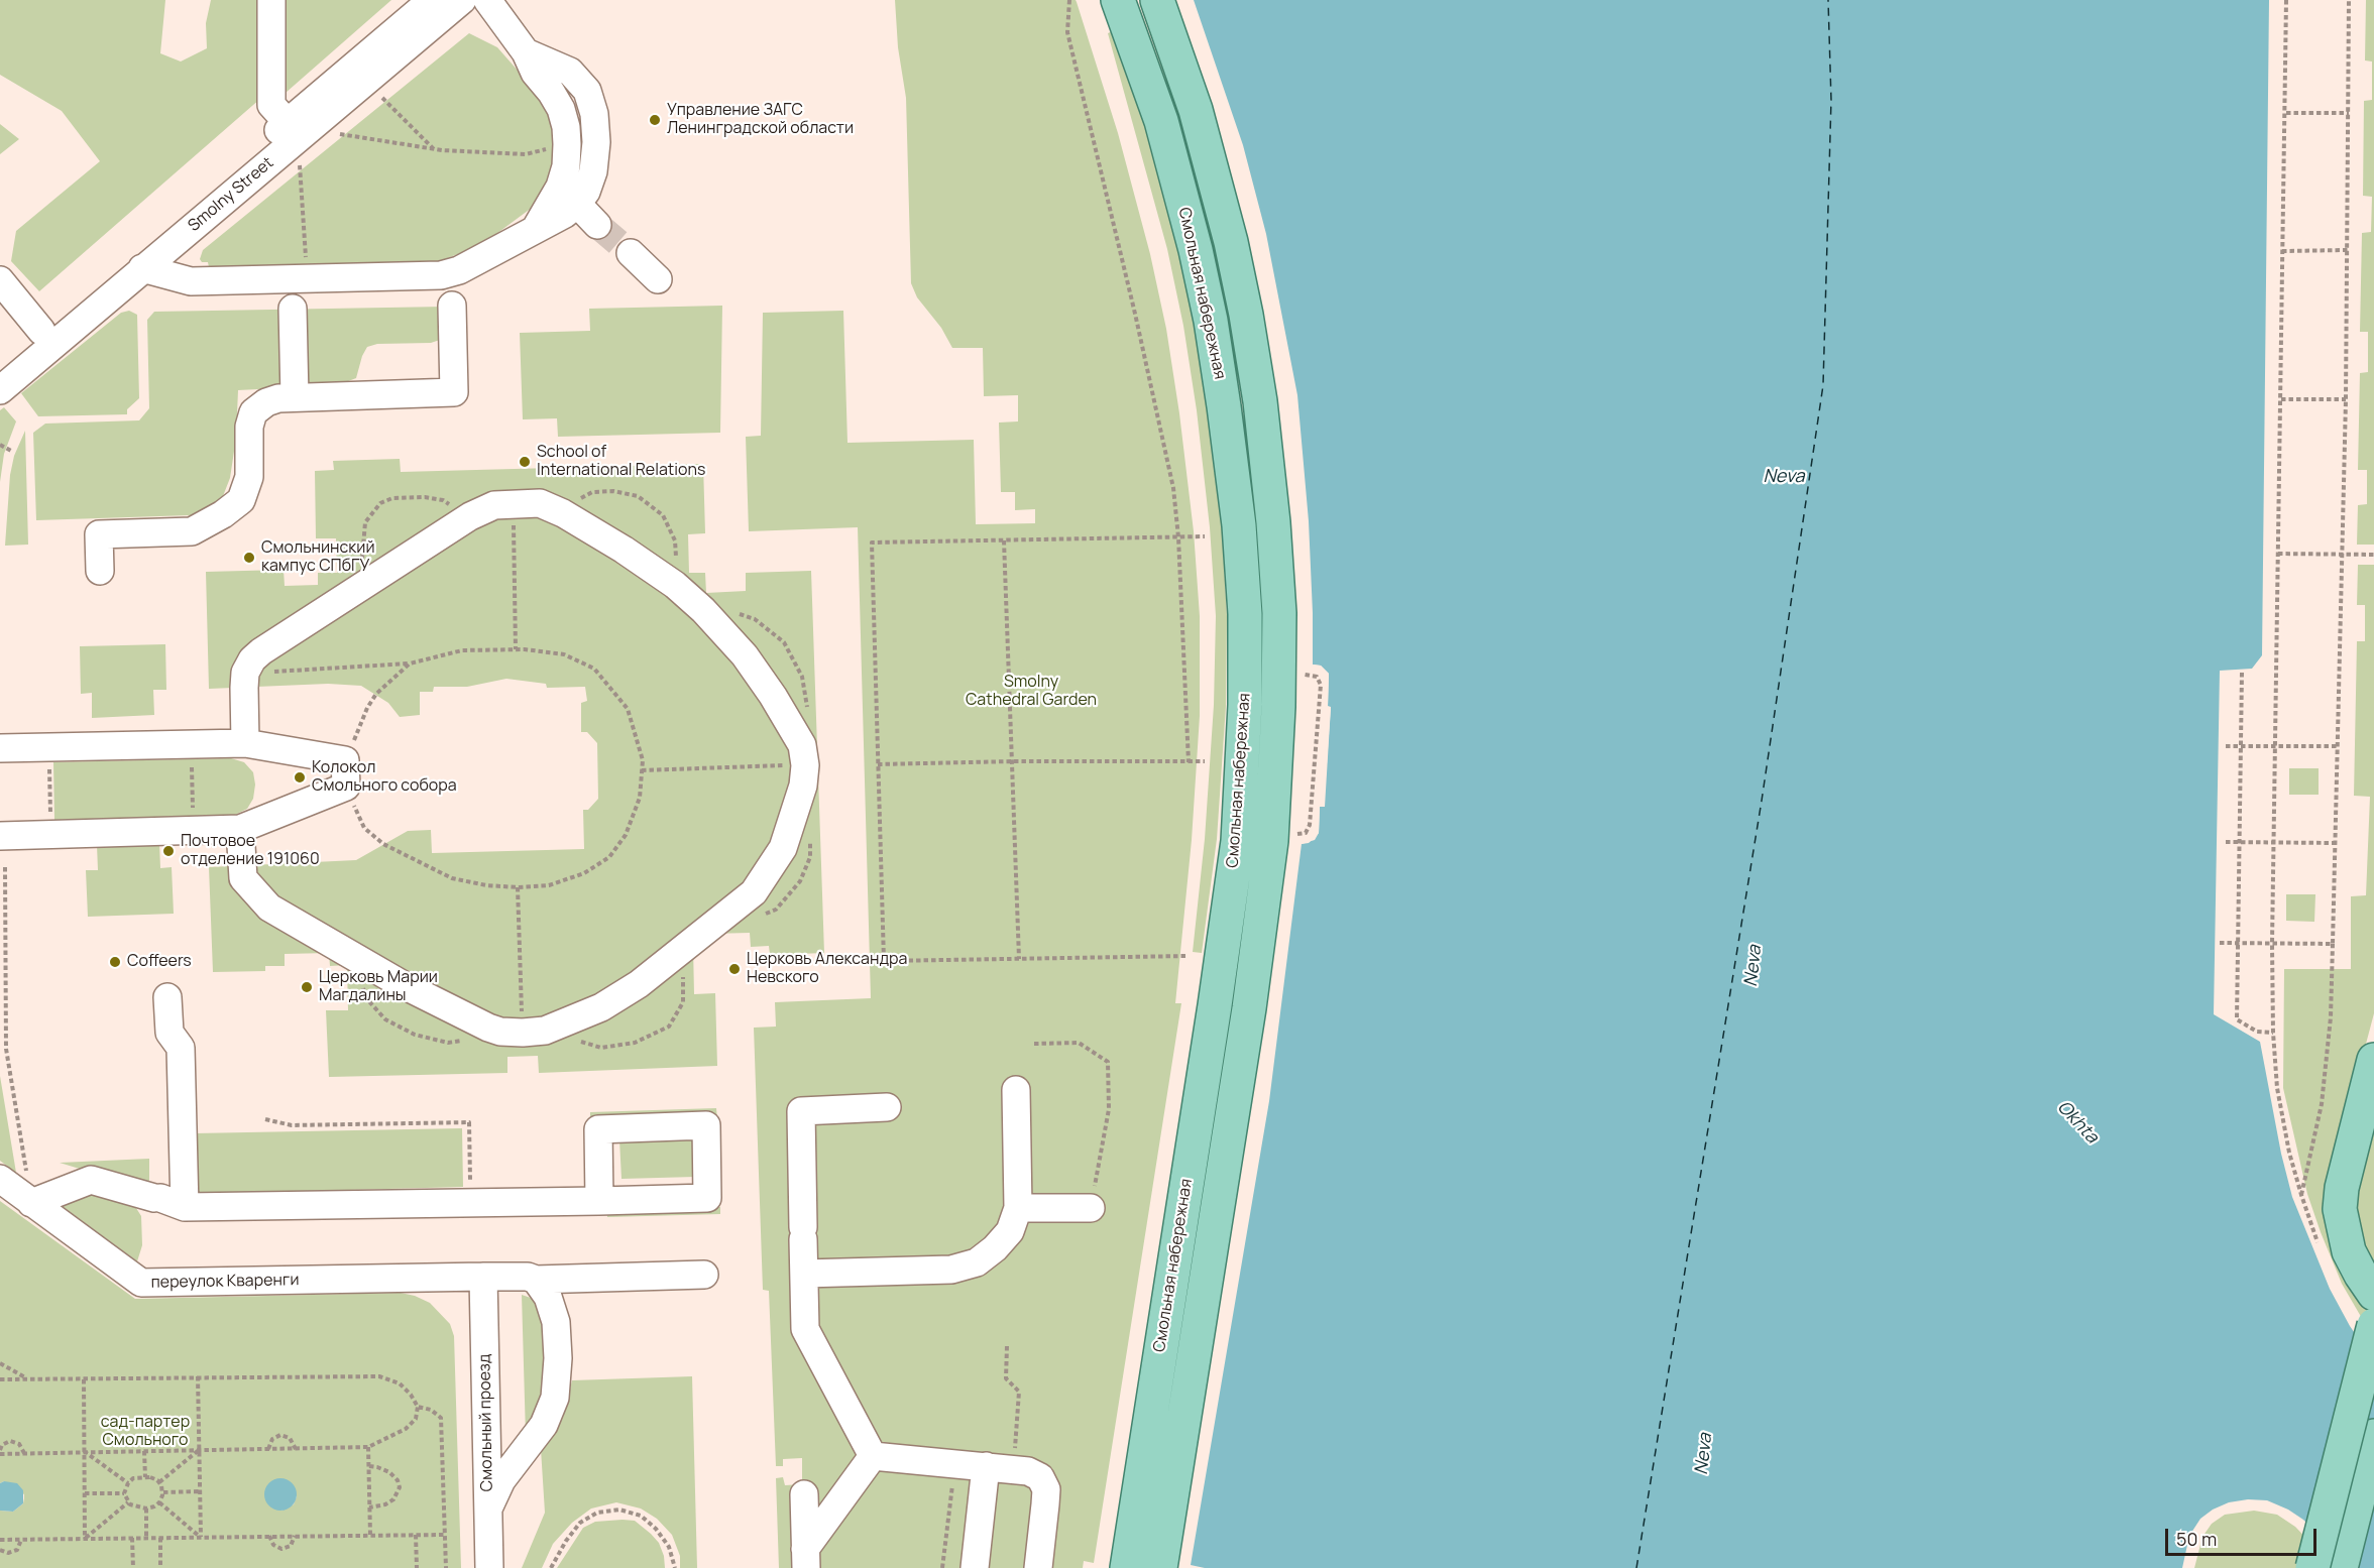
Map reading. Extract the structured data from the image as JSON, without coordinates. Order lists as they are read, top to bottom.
{
  "streets": {
    "main road": ["Смольная набережная"],
    "street": ["Smolny Street", "переулок Кваренги", "Смольный проезд"]
  },
  "crossings": [
    ["переулок Кваренги", "Смольный проезд"]
  ],
  "water": ["Neva", "Okhta"],
  "parks": ["Smolny Cathedral Garden", "сад-партер Смольного"],
  "places": [
    "Управление ЗАГС Ленинградской области",
    "School of International Relations",
    "Смольнинский кампус СПбГУ",
    "Колокол Смольного собора",
    "Почтовое отделение 191060",
    "Coffeers",
    "Церковь Александра Невского",
    "Церковь Марии Магдалины"
  ],
  "scale_bar": "50 m"
}
